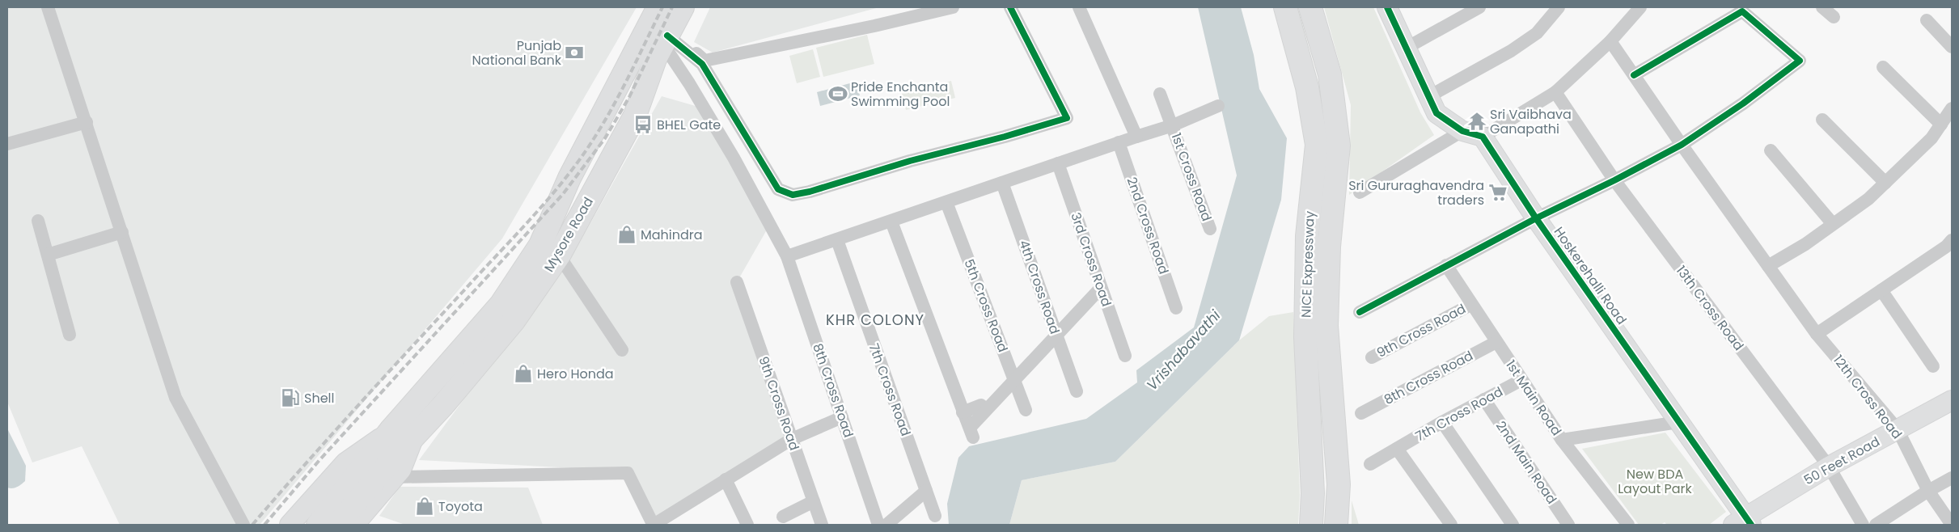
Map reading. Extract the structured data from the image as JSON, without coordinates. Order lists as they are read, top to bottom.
{
  "streets": {
    "highway": ["Mysore Road", "NICE Expressway"],
    "street": [
      "1st Cross Road",
      "2nd Cross Road",
      "3rd Cross Road",
      "Hoskerehalli Road",
      "4th Cross Road",
      "5th Cross Road",
      "13th Cross Road",
      "9th Cross Road",
      "8th Cross Road",
      "7th Cross Road",
      "12th Cross Road",
      "1st Main Road",
      "50 Feet Road",
      "2nd Main Road"
    ]
  },
  "crossings": [
    ["Mysore Road", "8th Cross Road"],
    ["Hoskerehalli Road", "50 Feet Road"],
    ["13th Cross Road", "50 Feet Road"],
    ["9th Cross Road", "1st Main Road"],
    ["8th Cross Road", "1st Main Road"],
    ["7th Cross Road", "1st Main Road"],
    ["7th Cross Road", "2nd Main Road"],
    ["12th Cross Road", "50 Feet Road"]
  ],
  "districts": ["KHR COLONY"],
  "water": ["Vrishabavathi"],
  "parks": ["New BDA Layout Park"],
  "places": {
    "bank": ["Punjab National Bank"],
    "sports": ["Pride Enchanta Swimming Pool"],
    "temple": ["Sri Vaibhava Ganapathi"],
    "bus stop": ["BHEL Gate"],
    "supermarket": ["Sri Gururaghavendra traders"],
    "shop": ["Mahindra", "Hero Honda", "Toyota"],
    "fuel station": ["Shell"]
  }
}
